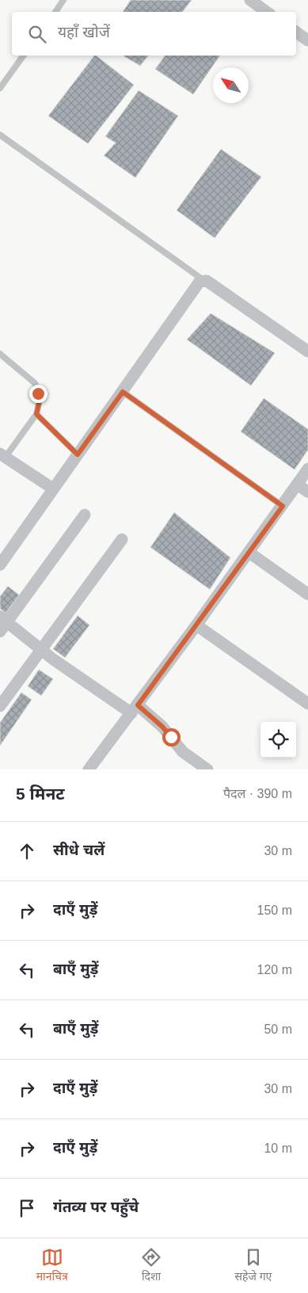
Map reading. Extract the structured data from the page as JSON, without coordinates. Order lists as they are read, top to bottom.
{
  "north": "top left",
  "page": {
    "search": "यहाँ खोजें",
    "heading": ["5 मिनट", "पैदल · 390 m"],
    "list": [
      ["सीधे चलें", "30 m"],
      ["दाएँ मुड़ें", "150 m"],
      ["बाएँ मुड़ें", "120 m"],
      ["बाएँ मुड़ें", "50 m"],
      ["दाएँ मुड़ें", "30 m"],
      ["दाएँ मुड़ें", "10 m"],
      "गंतव्य पर पहुँचे"
    ],
    "nav": ["मानचित्र", "दिशा", "सहेजे गए"]
  }
}
